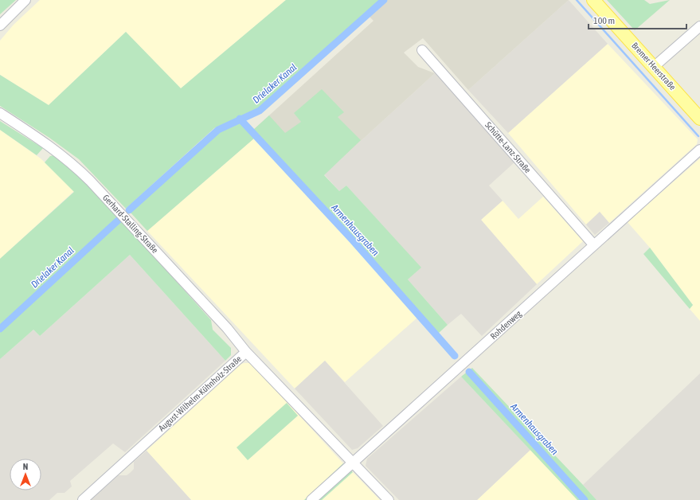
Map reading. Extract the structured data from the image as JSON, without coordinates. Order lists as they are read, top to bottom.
{
  "streets": {
    "main road": ["Bremer Heerstraße"],
    "street": [
      "Schütte-Lanz-Straße",
      "Gerhard-Stalling-Straße",
      "Rohdenweg",
      "August-Wilhelm-Kühnholz-Straße"
    ]
  },
  "crossings": [
    ["Schütte-Lanz-Straße", "Rohdenweg"],
    ["Gerhard-Stalling-Straße", "August-Wilhelm-Kühnholz-Straße"],
    ["Rohdenweg", "August-Wilhelm-Kühnholz-Straße"]
  ],
  "water": ["Drielaker Kanal", "Armenhausgraben"],
  "scale_bar": "100 m",
  "north": "top"
}
